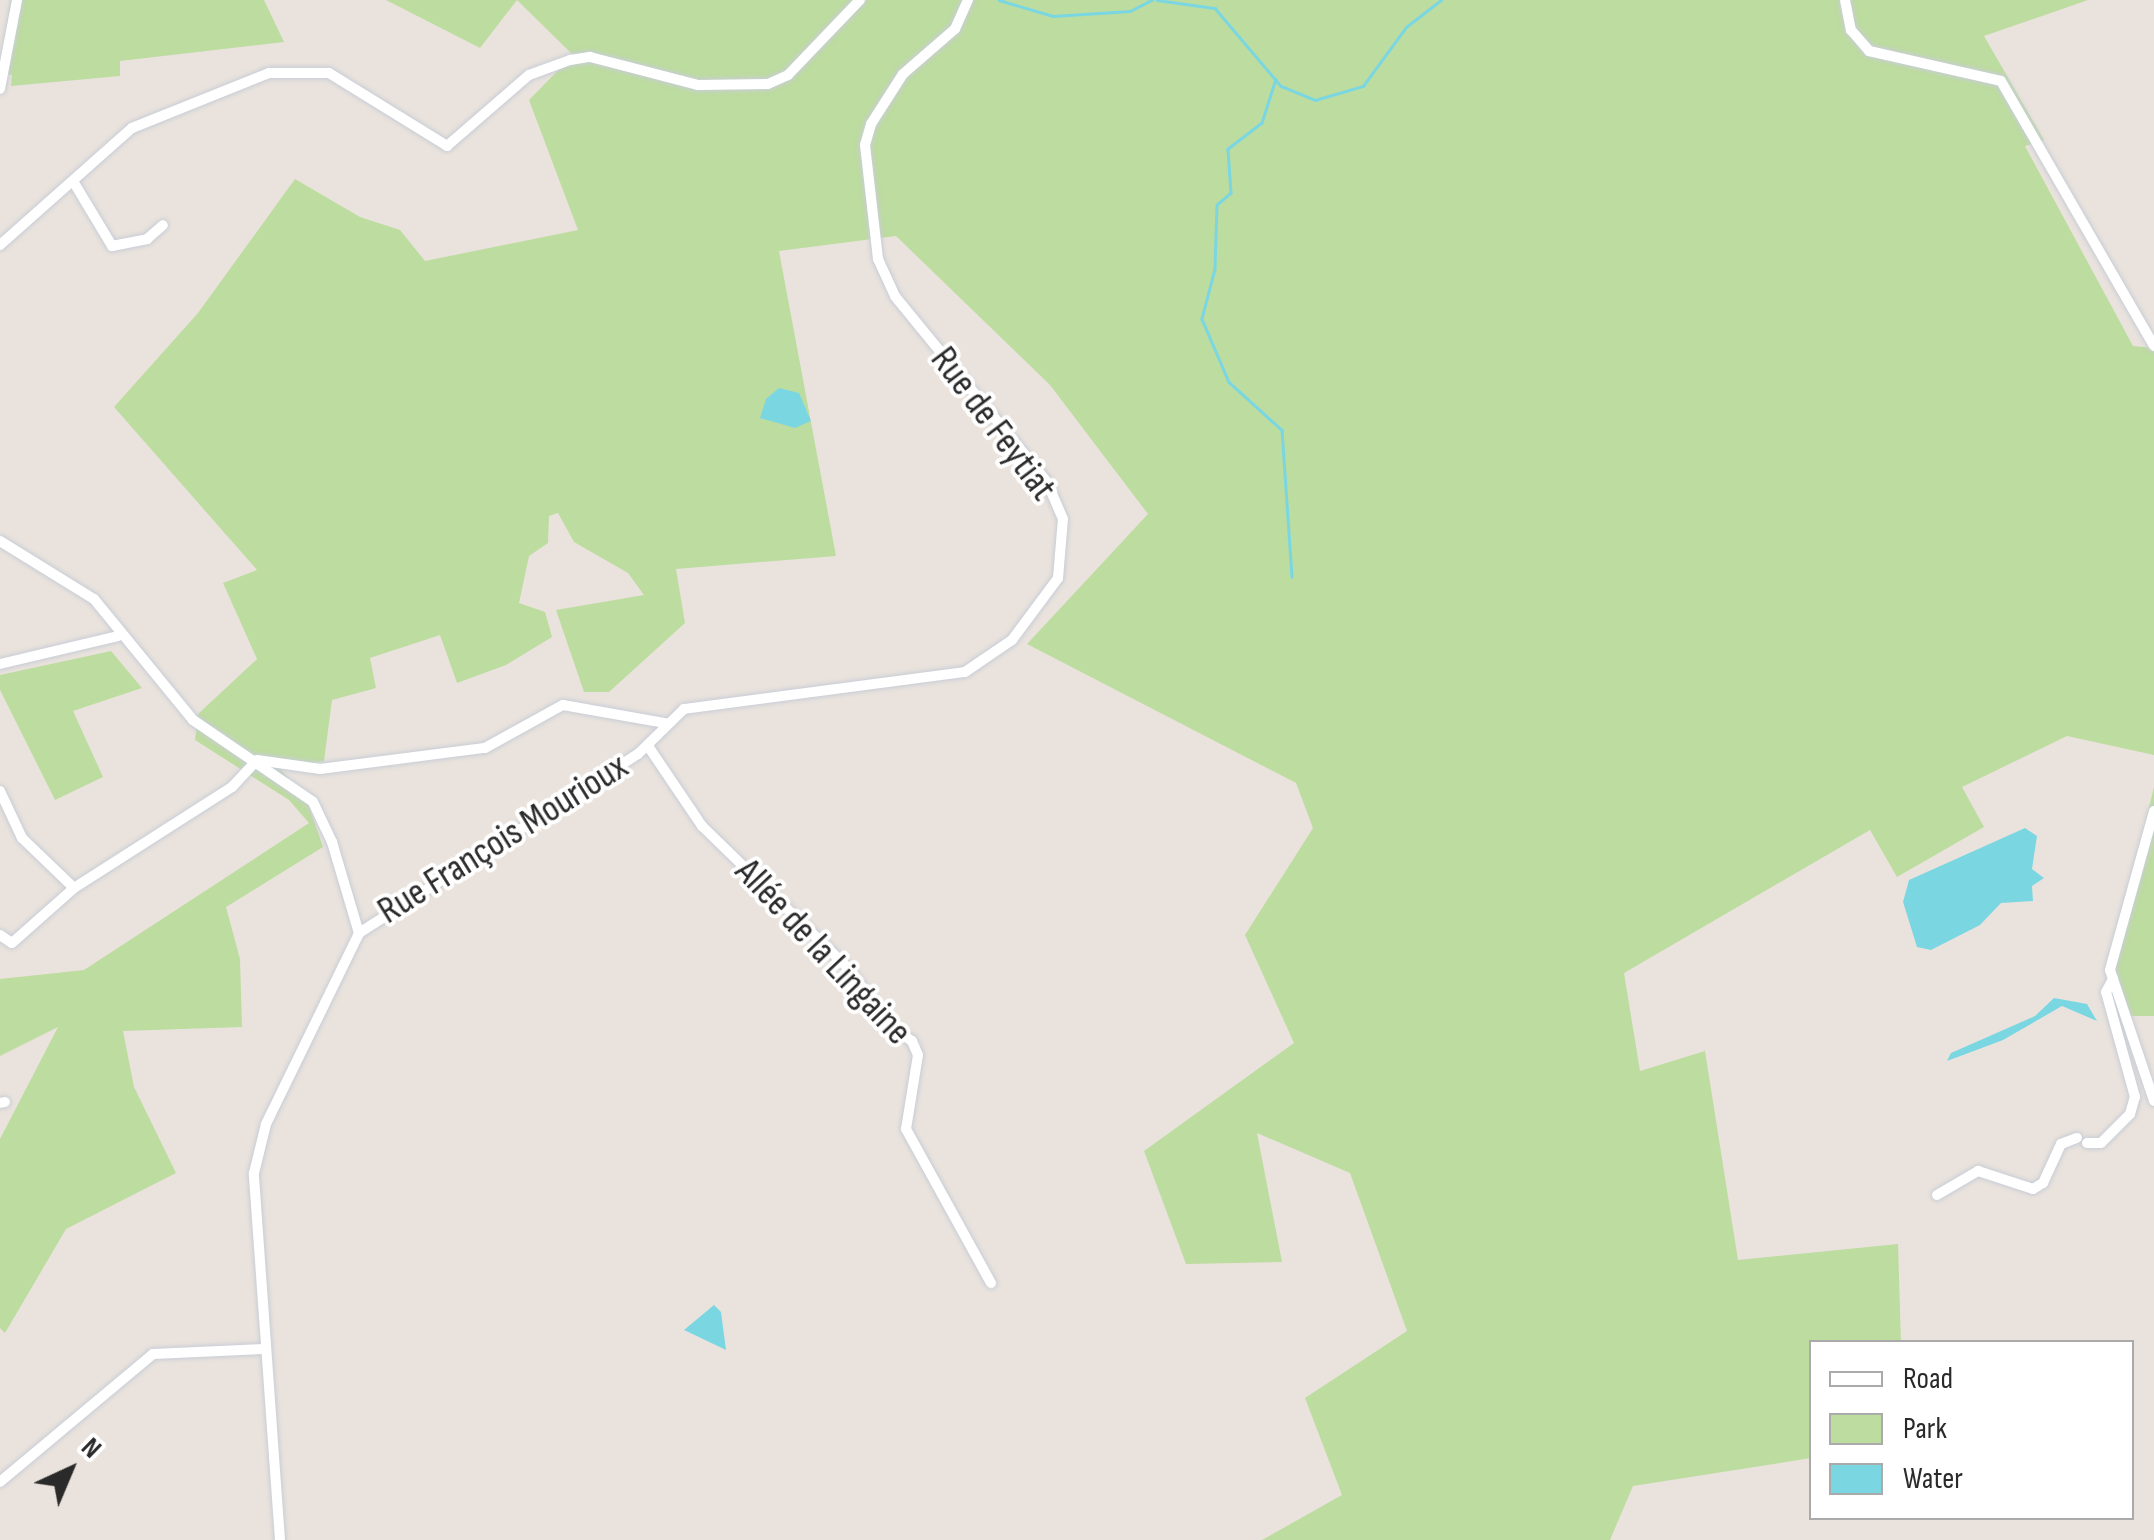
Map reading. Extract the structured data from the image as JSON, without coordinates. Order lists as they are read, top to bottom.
{
  "streets": {
    "street": ["Rue de Feytiat", "Rue François Mourioux", "Allée de la Lingaine"]
  },
  "crossings": [
    ["Rue de Feytiat", "Rue François Mourioux"],
    ["Rue François Mourioux", "Allée de la Lingaine"]
  ],
  "legend": ["Road", "Park", "Water"],
  "north": "top right"
}
